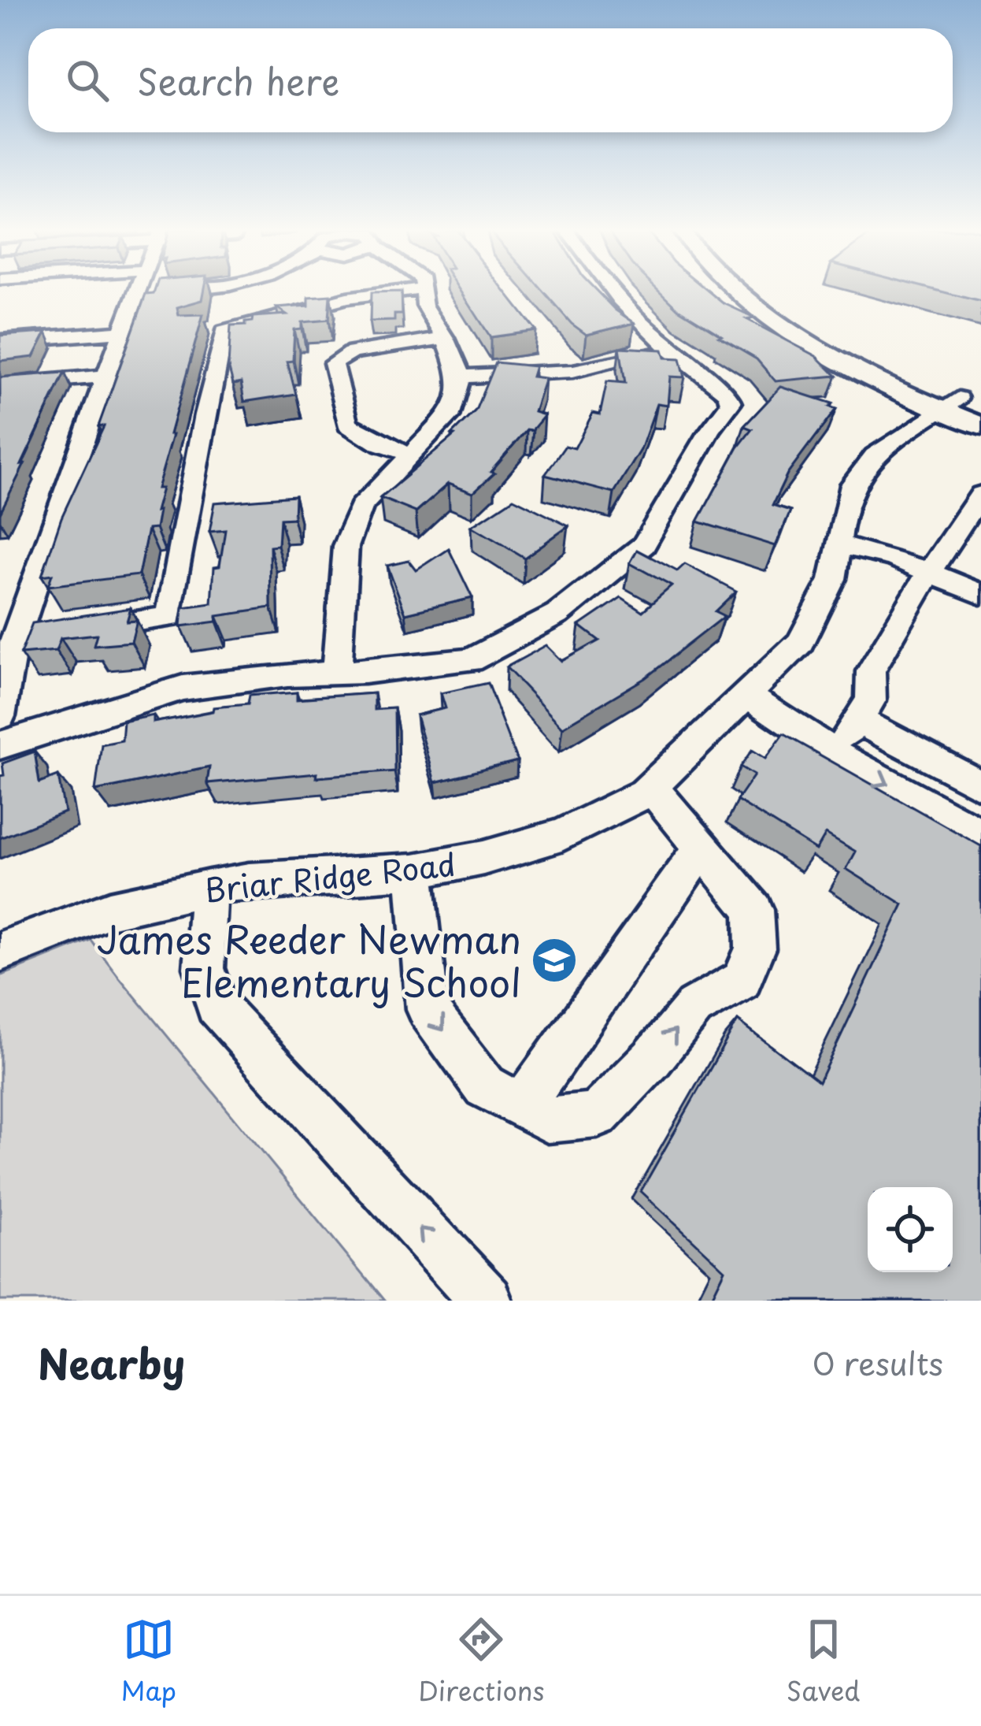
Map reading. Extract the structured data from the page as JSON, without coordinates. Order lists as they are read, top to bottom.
{
  "streets": {
    "street": ["Briar Ridge Road"]
  },
  "places": {
    "school or university": ["James Reeder Newman Elementary School"]
  },
  "page": {
    "search": "Search here",
    "heading": ["Nearby", "0 results"],
    "nav": ["Map", "Directions", "Saved"]
  }
}
